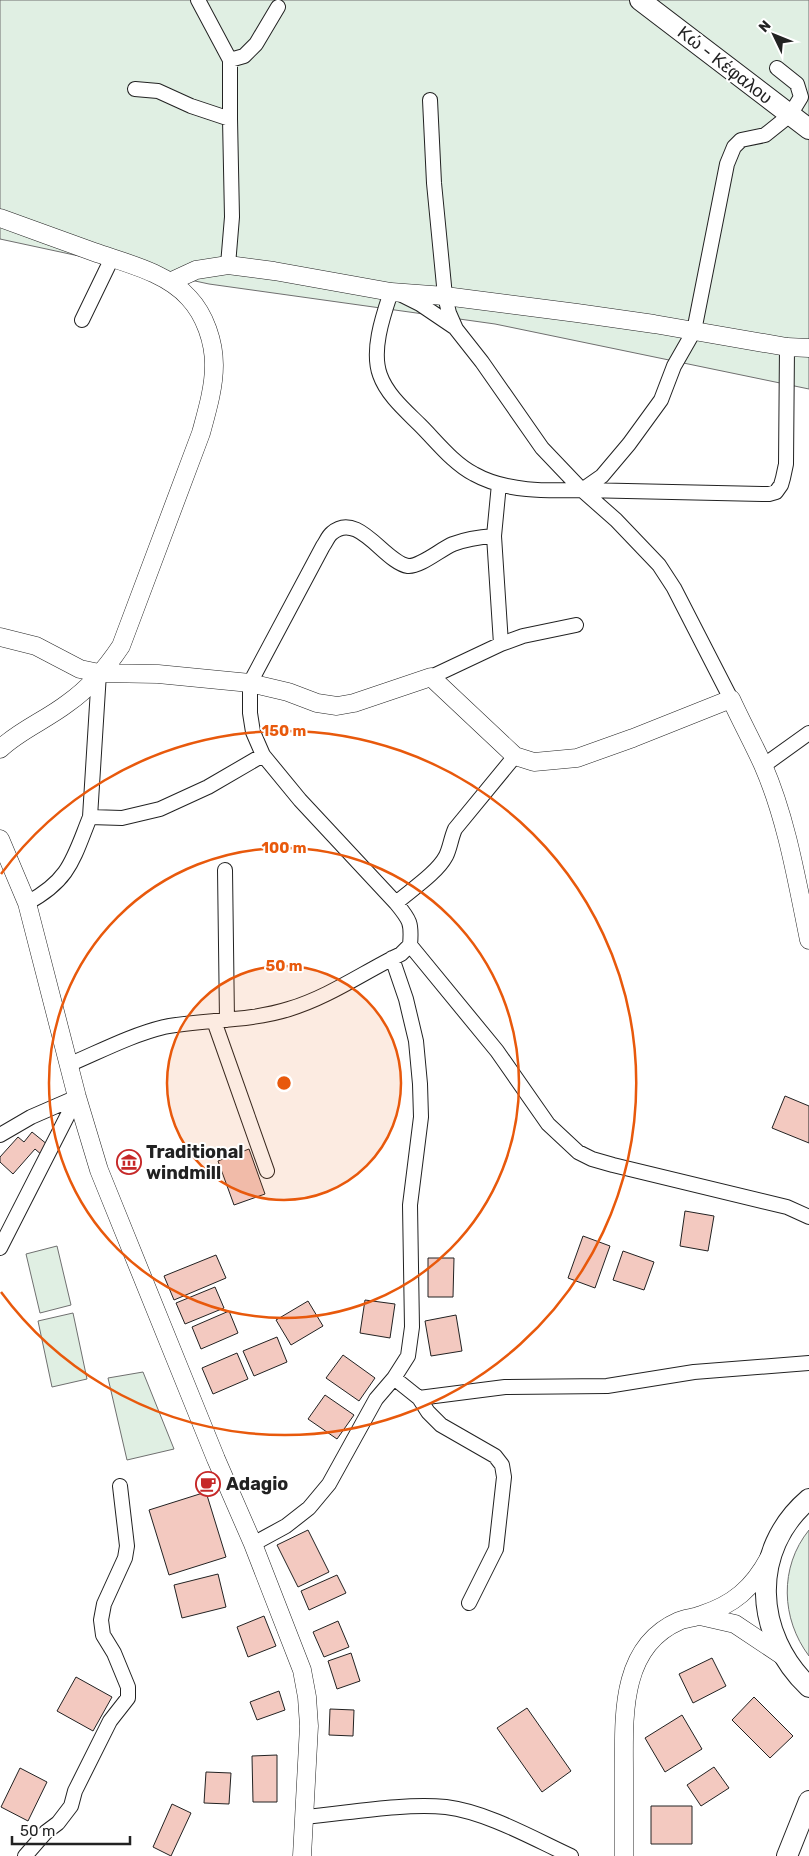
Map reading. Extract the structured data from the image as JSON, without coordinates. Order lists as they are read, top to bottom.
{
  "streets": {
    "main road": ["Κώ - Κέφαλου"]
  },
  "places": {
    "museum": ["Traditional windmill"],
    "cafe": ["Adagio"]
  },
  "scale_bar": "50 m",
  "north": "top left",
  "rings": ["150 m", "100 m", "50 m"]
}
